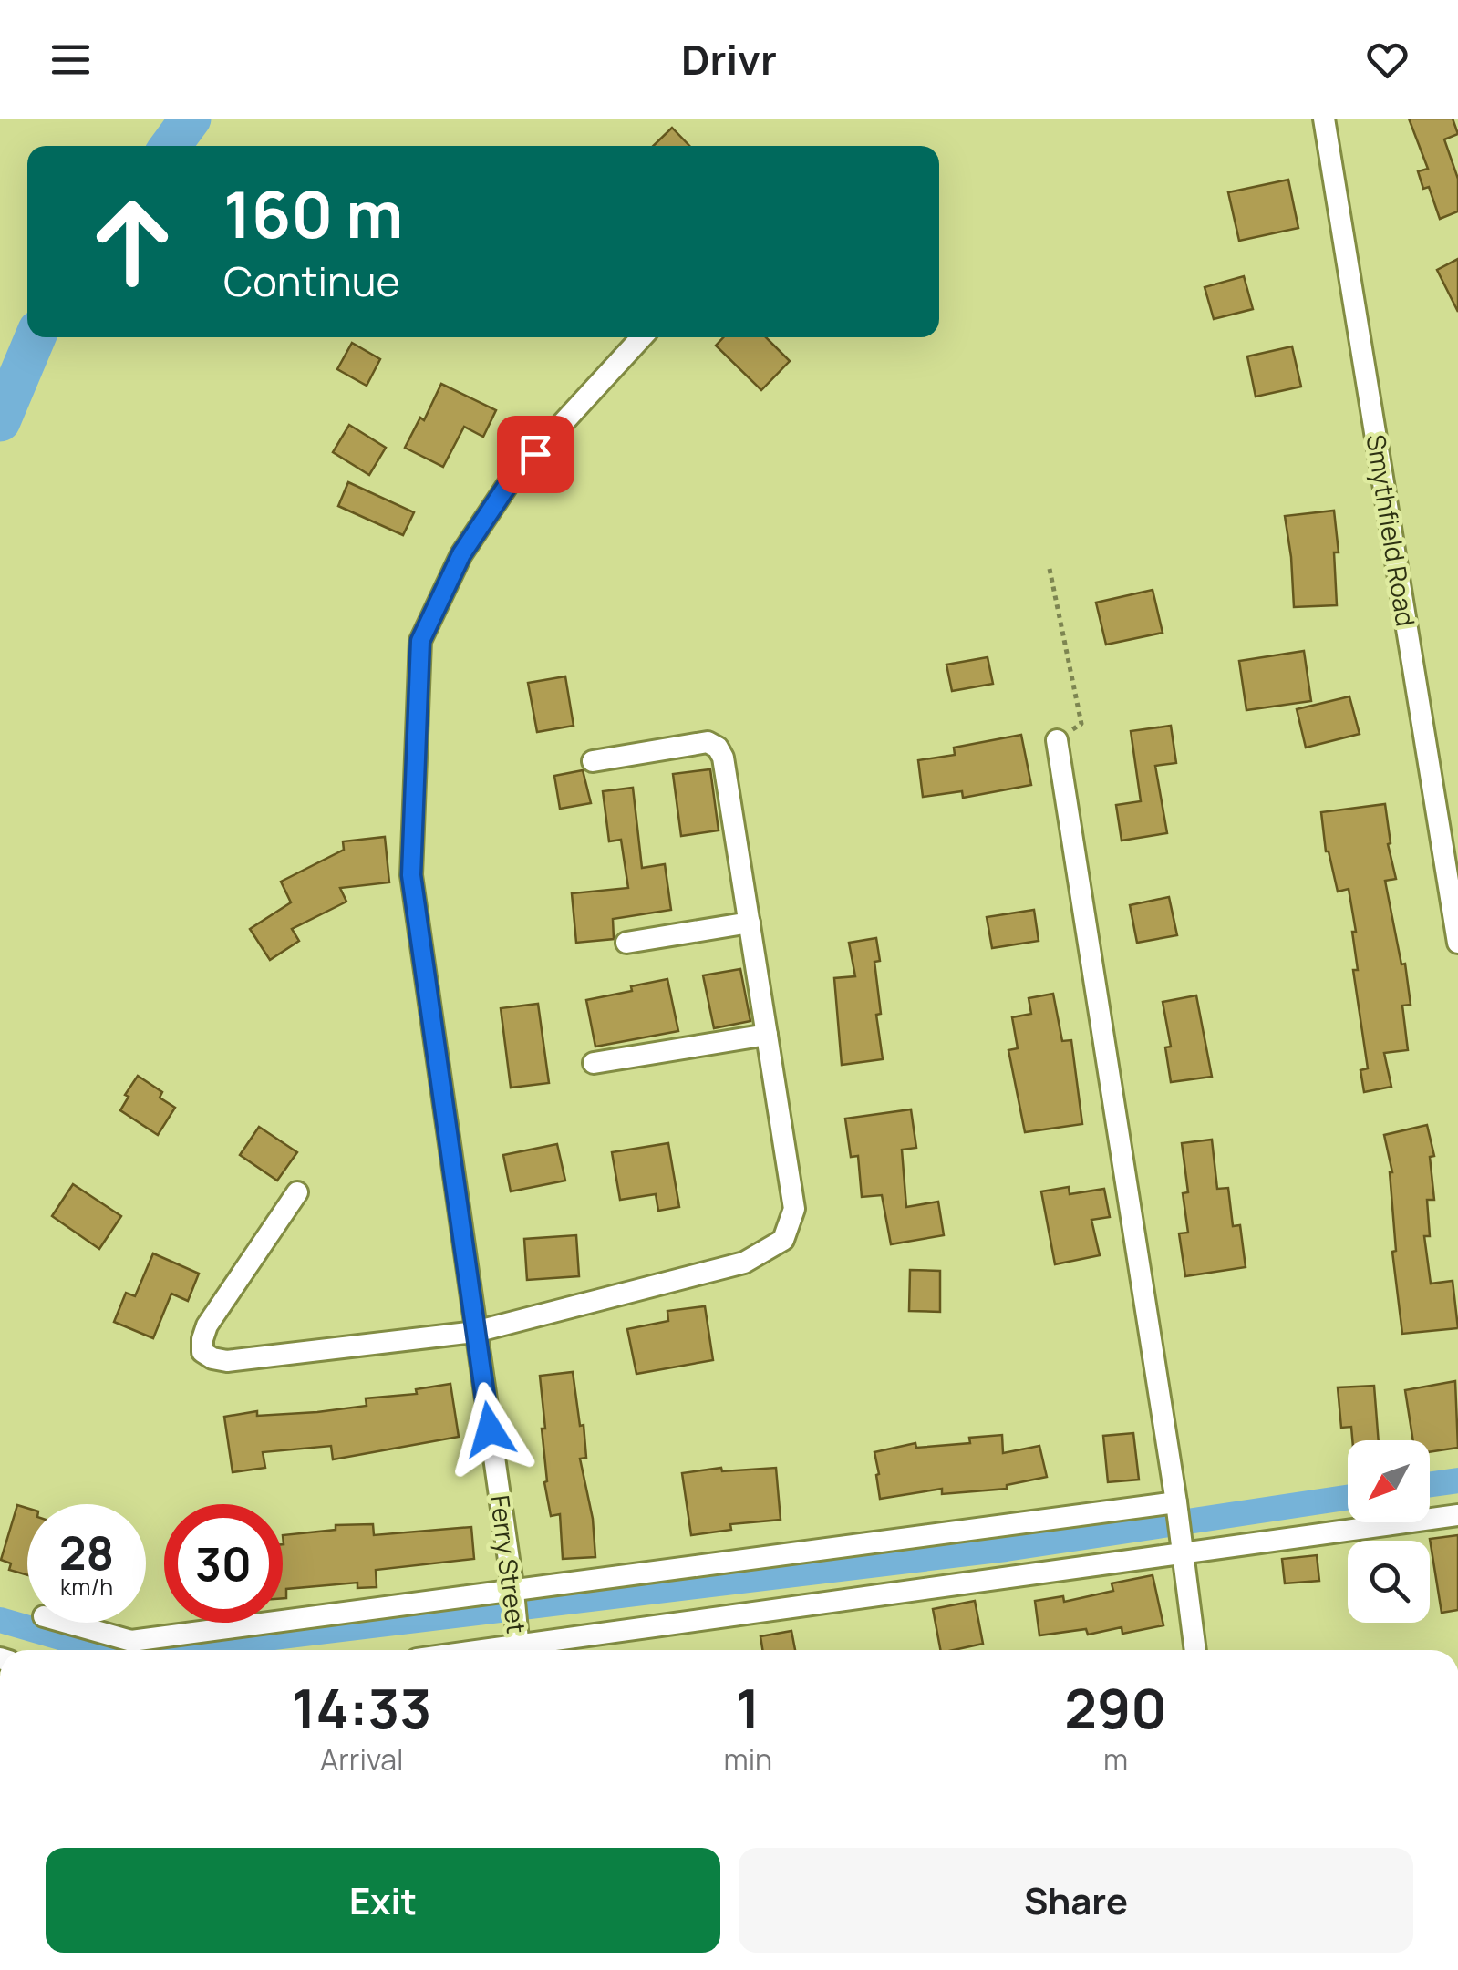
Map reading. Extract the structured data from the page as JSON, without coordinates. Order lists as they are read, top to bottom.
{
  "streets": {
    "street": ["Smythfield Road", "Ferry Street"]
  },
  "north": "bottom left",
  "page": {
    "header": "Drivr",
    "turn": ["160 m", "Continue"],
    "speed": "28 km/h",
    "limit": "30",
    "eta": [
      "14:33",
      "Arrival",
      "1",
      "min",
      "290",
      "m"
    ],
    "buttons": ["Exit", "Share"]
  }
}
